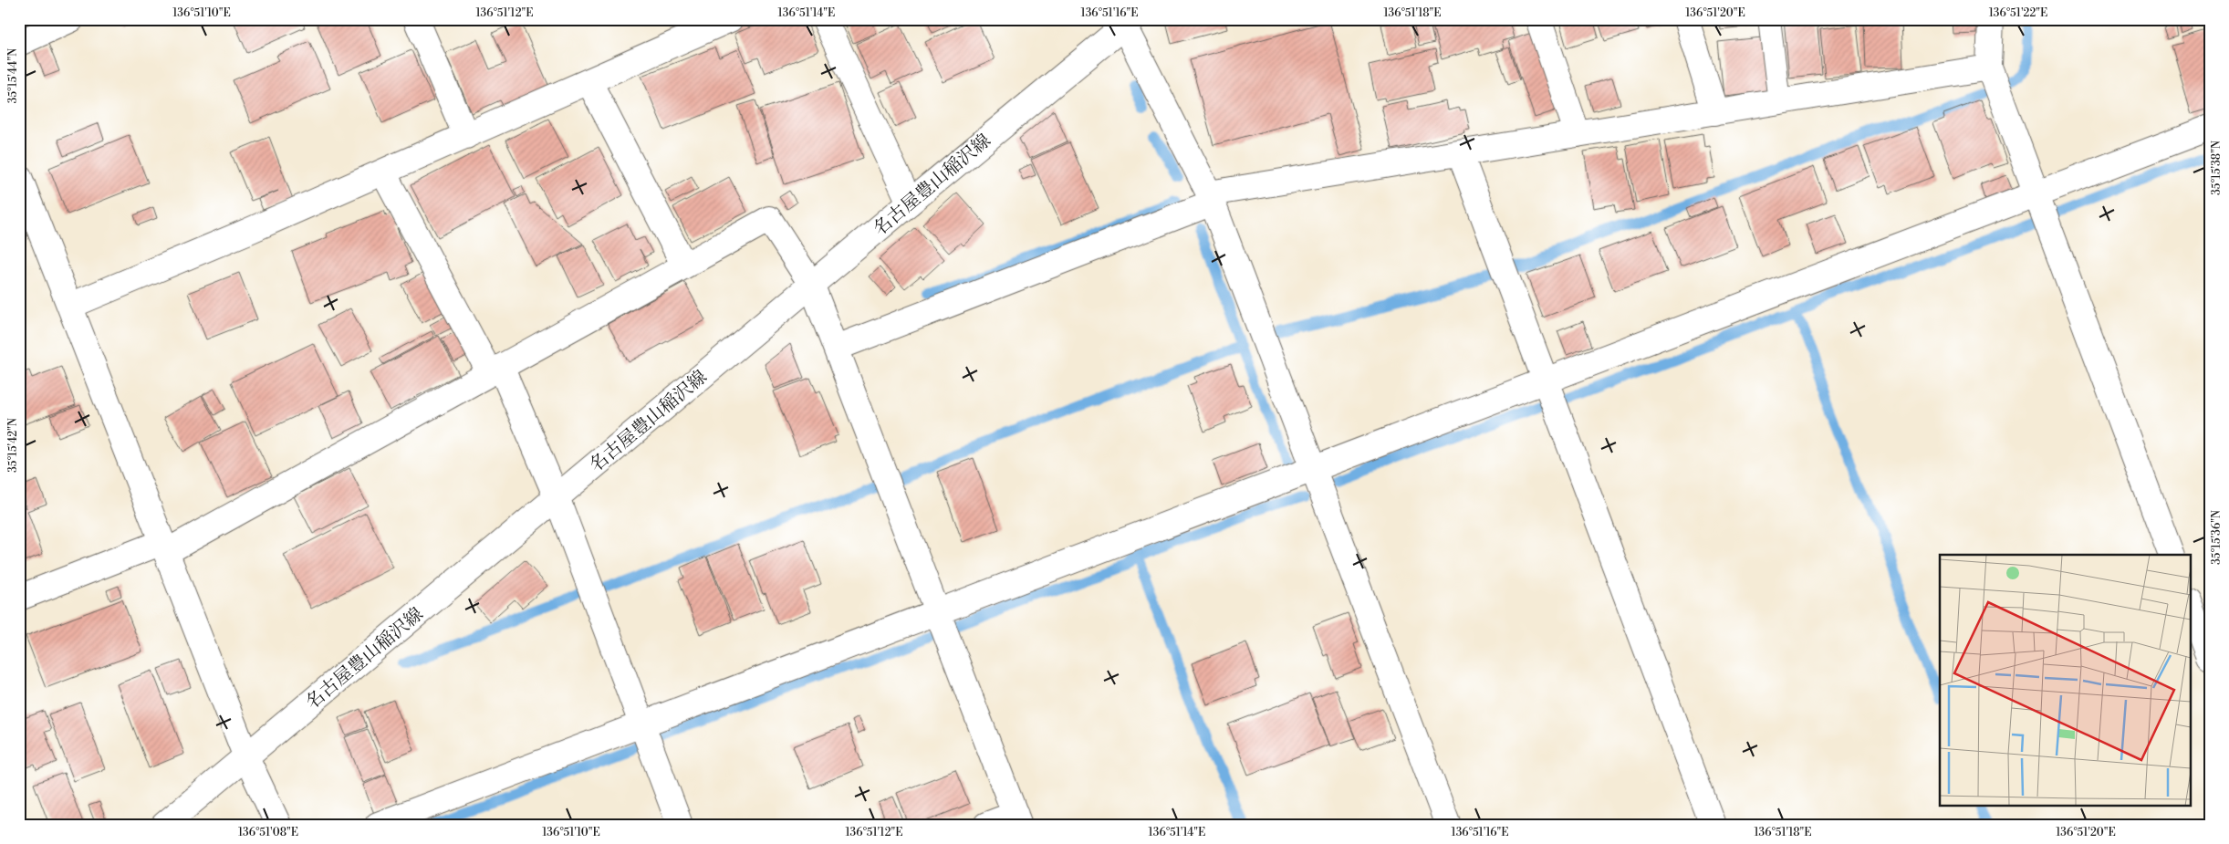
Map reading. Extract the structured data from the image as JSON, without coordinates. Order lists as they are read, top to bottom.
{
  "streets": {
    "street": ["名古屋豊山稲沢線"]
  },
  "coordinates": [
    "136°51'10\"E",
    "136°51'12\"E",
    "136°51'14\"E",
    "136°51'16\"E",
    "136°51'18\"E",
    "136°51'20\"E",
    "136°51'22\"E",
    "35°15'44\"N",
    "35°15'38\"N",
    "35°15'42\"N",
    "35°15'36\"N",
    "136°51'08\"E"
  ]
}
